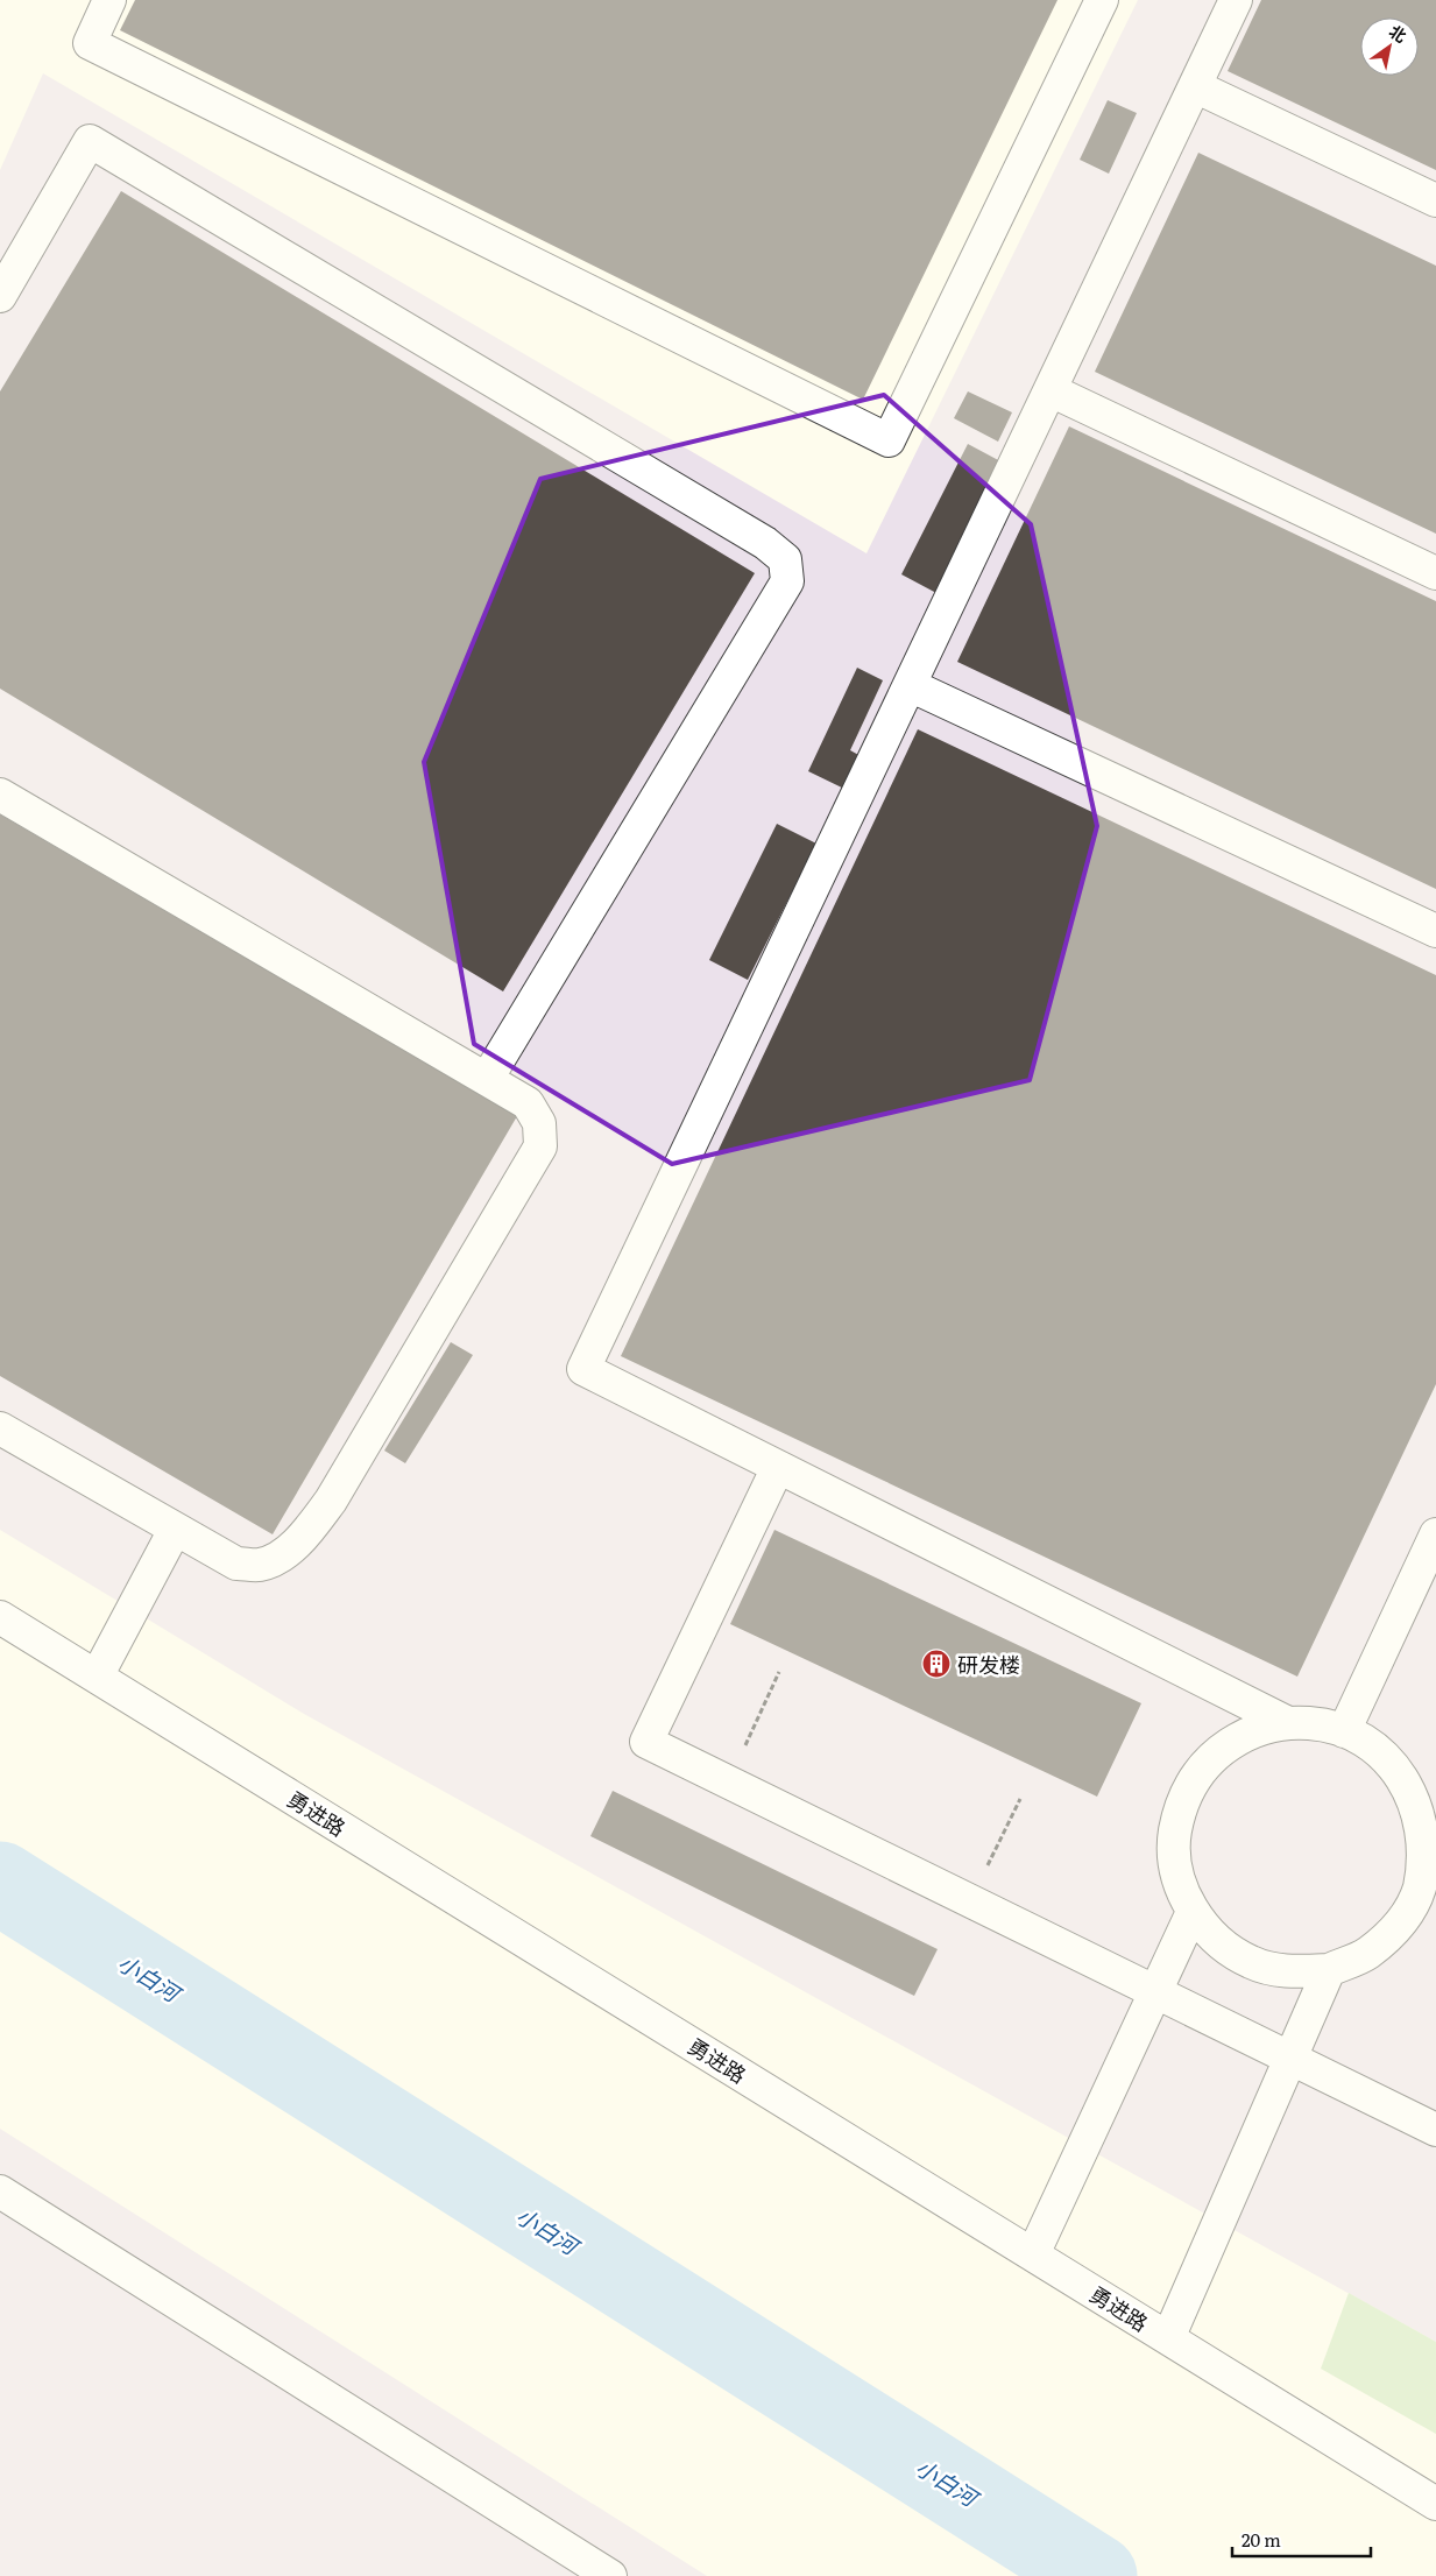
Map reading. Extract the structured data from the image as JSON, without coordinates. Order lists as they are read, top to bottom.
{
  "streets": {
    "street": ["勇进路"]
  },
  "water": ["小白河"],
  "places": {
    "building": ["研发楼"]
  },
  "scale_bar": "20 m",
  "north": "top right"
}
